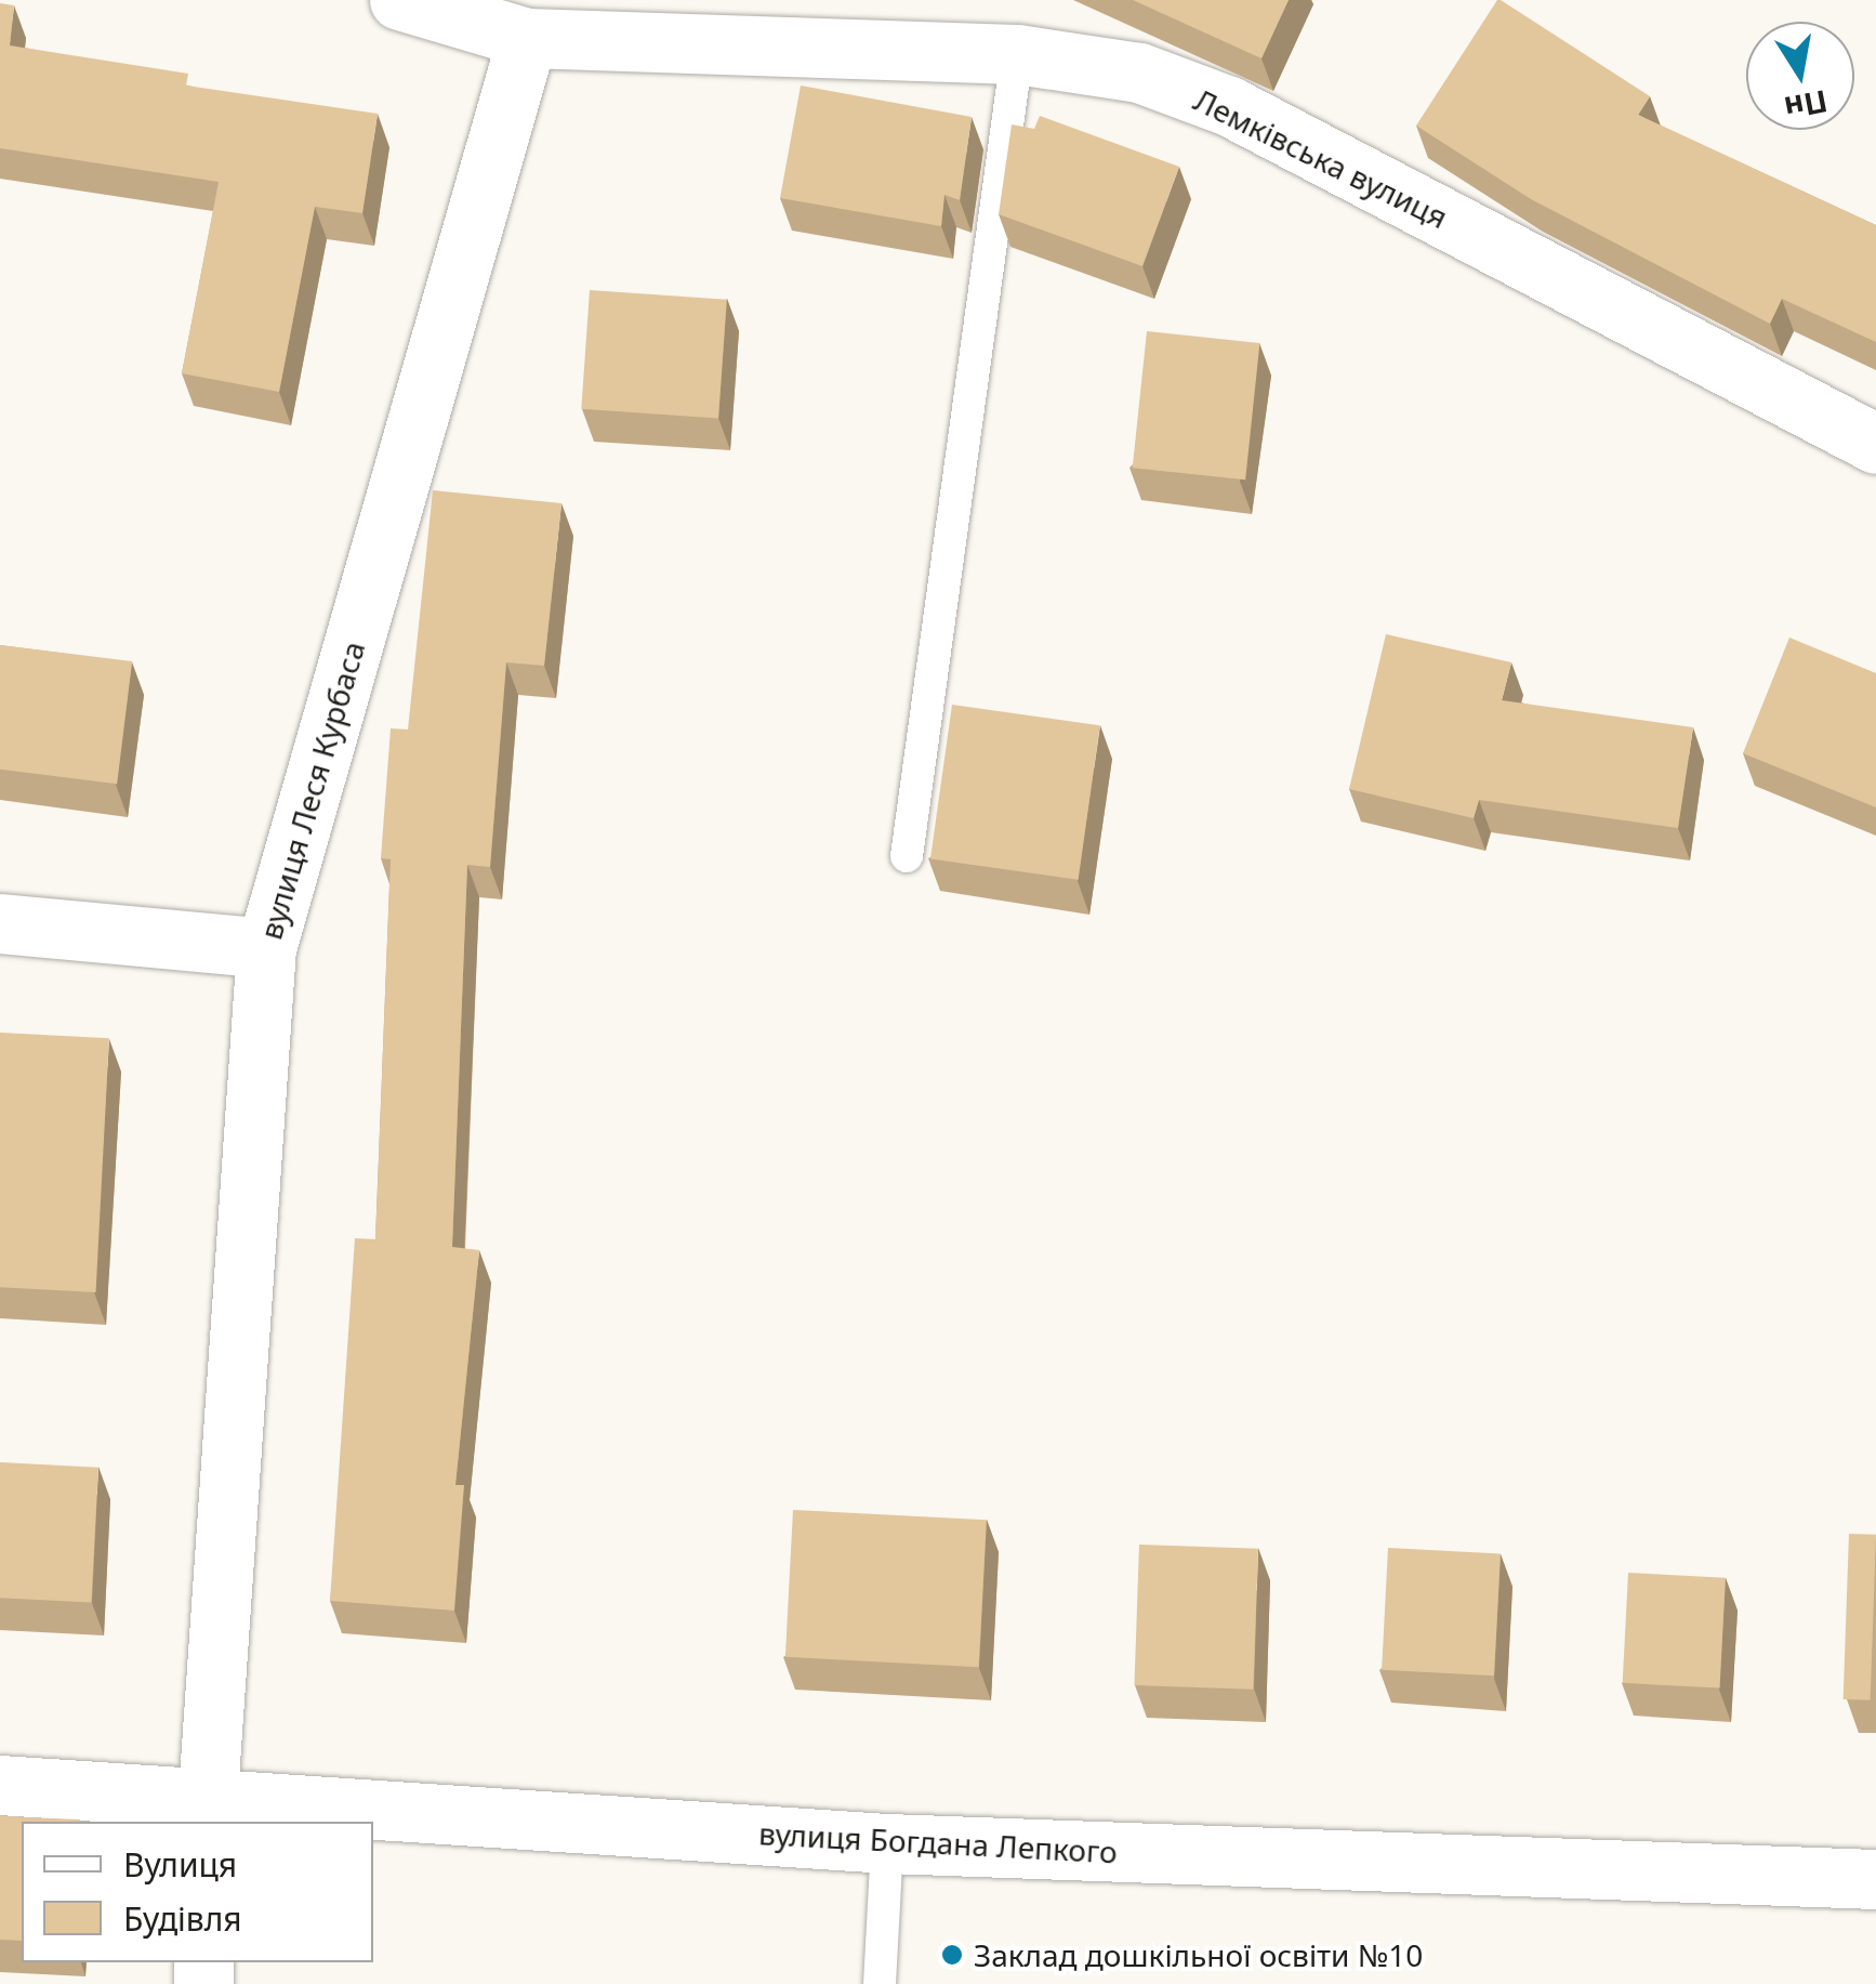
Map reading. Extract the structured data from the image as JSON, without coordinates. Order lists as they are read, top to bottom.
{
  "streets": {
    "street": ["Лемківська вулиця", "вулиця Леся Курбаса", "вулиця Богдана Лепкого"]
  },
  "crossings": [
    ["Лемківська вулиця", "вулиця Леся Курбаса"],
    ["вулиця Леся Курбаса", "вулиця Богдана Лепкого"]
  ],
  "places": ["Заклад дошкільної освіти №10"],
  "legend": ["Вулиця", "Будівля"],
  "north": "bottom"
}
